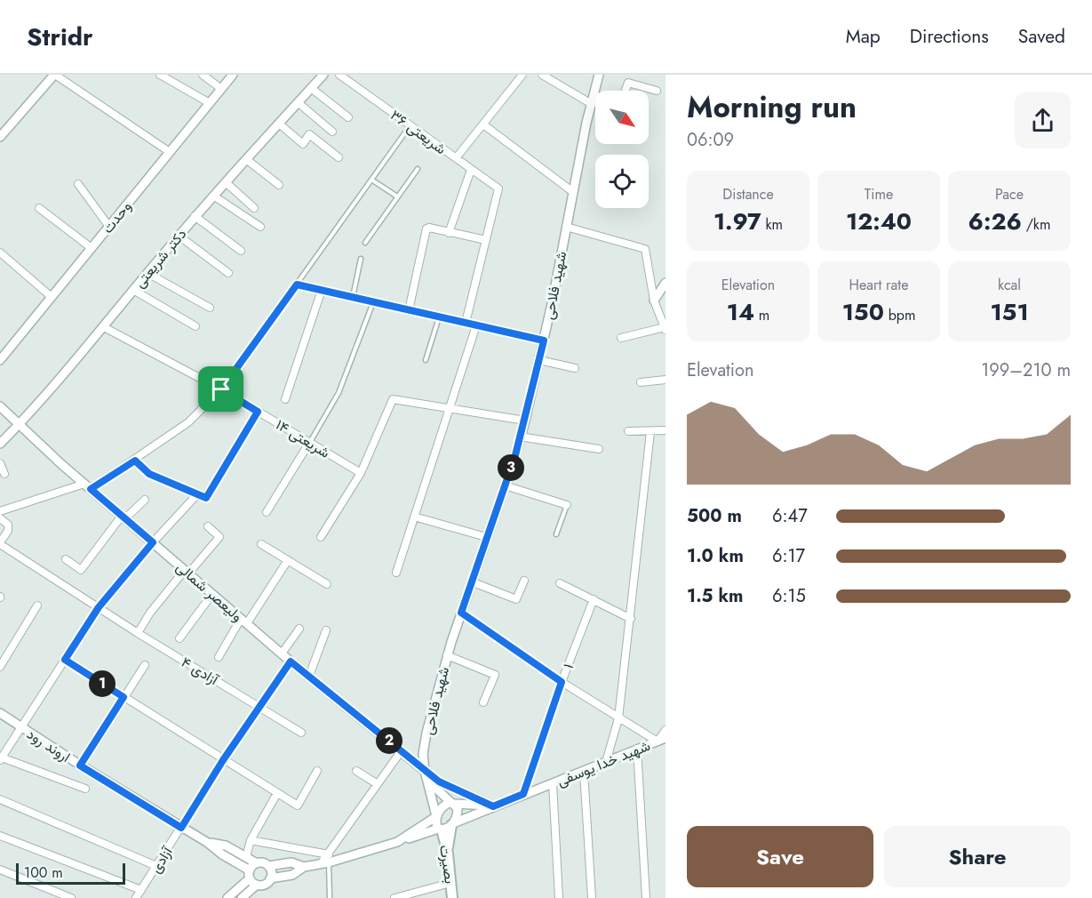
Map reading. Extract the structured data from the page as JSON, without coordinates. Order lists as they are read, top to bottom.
{
  "streets": {
    "main road": ["بصیرت"],
    "street": [
      "شریعتی ۳۶",
      "وحدت",
      "دکتر شریعتی",
      "شهید فلاحی",
      "شریعتی ۱۴",
      "ولیعصر شمالی",
      "۱",
      "آزادی ۴",
      "اروند رود",
      "شهید خدا یوسفی",
      "آزادی"
    ]
  },
  "crossings": [
    ["دکتر شریعتی", "شریعتی ۱۴"],
    ["دکتر شریعتی", "ولیعصر شمالی"],
    ["شهید فلاحی", "ولیعصر شمالی"],
    ["شهید فلاحی", "شهید خدا یوسفی"],
    ["شهید فلاحی", "بصیرت"],
    ["ولیعصر شمالی", "آزادی"],
    ["۱", "شهید خدا یوسفی"],
    ["آزادی ۴", "آزادی"],
    ["اروند رود", "آزادی"],
    ["شهید خدا یوسفی", "بصیرت"]
  ],
  "scale_bar": "100 m",
  "north": "bottom right",
  "page": {
    "header": "Stridr",
    "nav": ["Map", "Directions", "Saved"],
    "heading": ["Morning run", "06:09"],
    "stats": [
      ["Distance", "1.97 km"],
      ["Time", "12:40"],
      ["Pace", "6:26 /km"],
      ["Elevation", "14 m"],
      ["Heart rate", "150 bpm"],
      ["kcal", "151"]
    ],
    "chart": ["Elevation", "199–210 m"],
    "pins": ["3", "1", "2"],
    "list": [
      {
        "name": "500 m",
        "note": "6:47"
      },
      {
        "name": "1.0 km",
        "note": "6:17"
      },
      {
        "name": "1.5 km",
        "note": "6:15"
      }
    ],
    "buttons": ["Save", "Share"],
    "scale": "100 m"
  }
}
